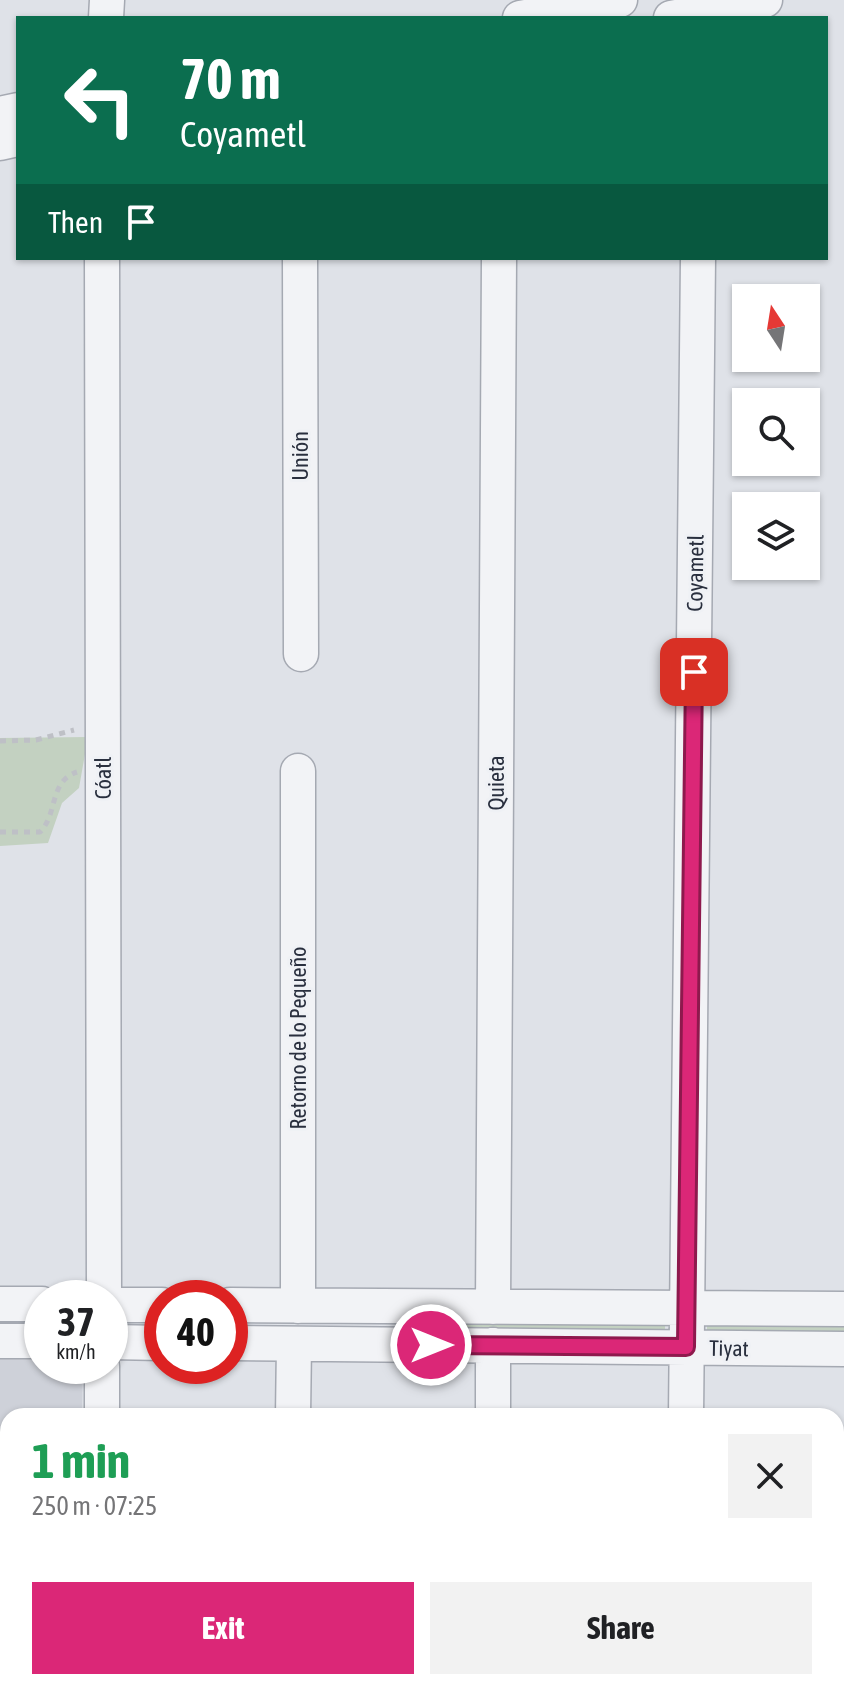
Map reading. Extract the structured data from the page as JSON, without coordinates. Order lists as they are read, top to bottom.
{
  "streets": {
    "street": [
      "Unión",
      "Coyametl",
      "Cóatl",
      "Quieta",
      "Retorno de lo Pequeño",
      "Tiyat"
    ]
  },
  "crossings": [
    ["Coyametl", "Tiyat"],
    ["Quieta", "Tiyat"],
    ["Retorno de lo Pequeño", "Tiyat"]
  ],
  "north": "top",
  "page": {
    "turn": ["70 m", "Coyametl"],
    "then": "Then",
    "speed": "37 km/h",
    "limit": "40",
    "heading": ["1 min", "250 m · 07:25"],
    "buttons": ["Exit", "Share"]
  }
}
